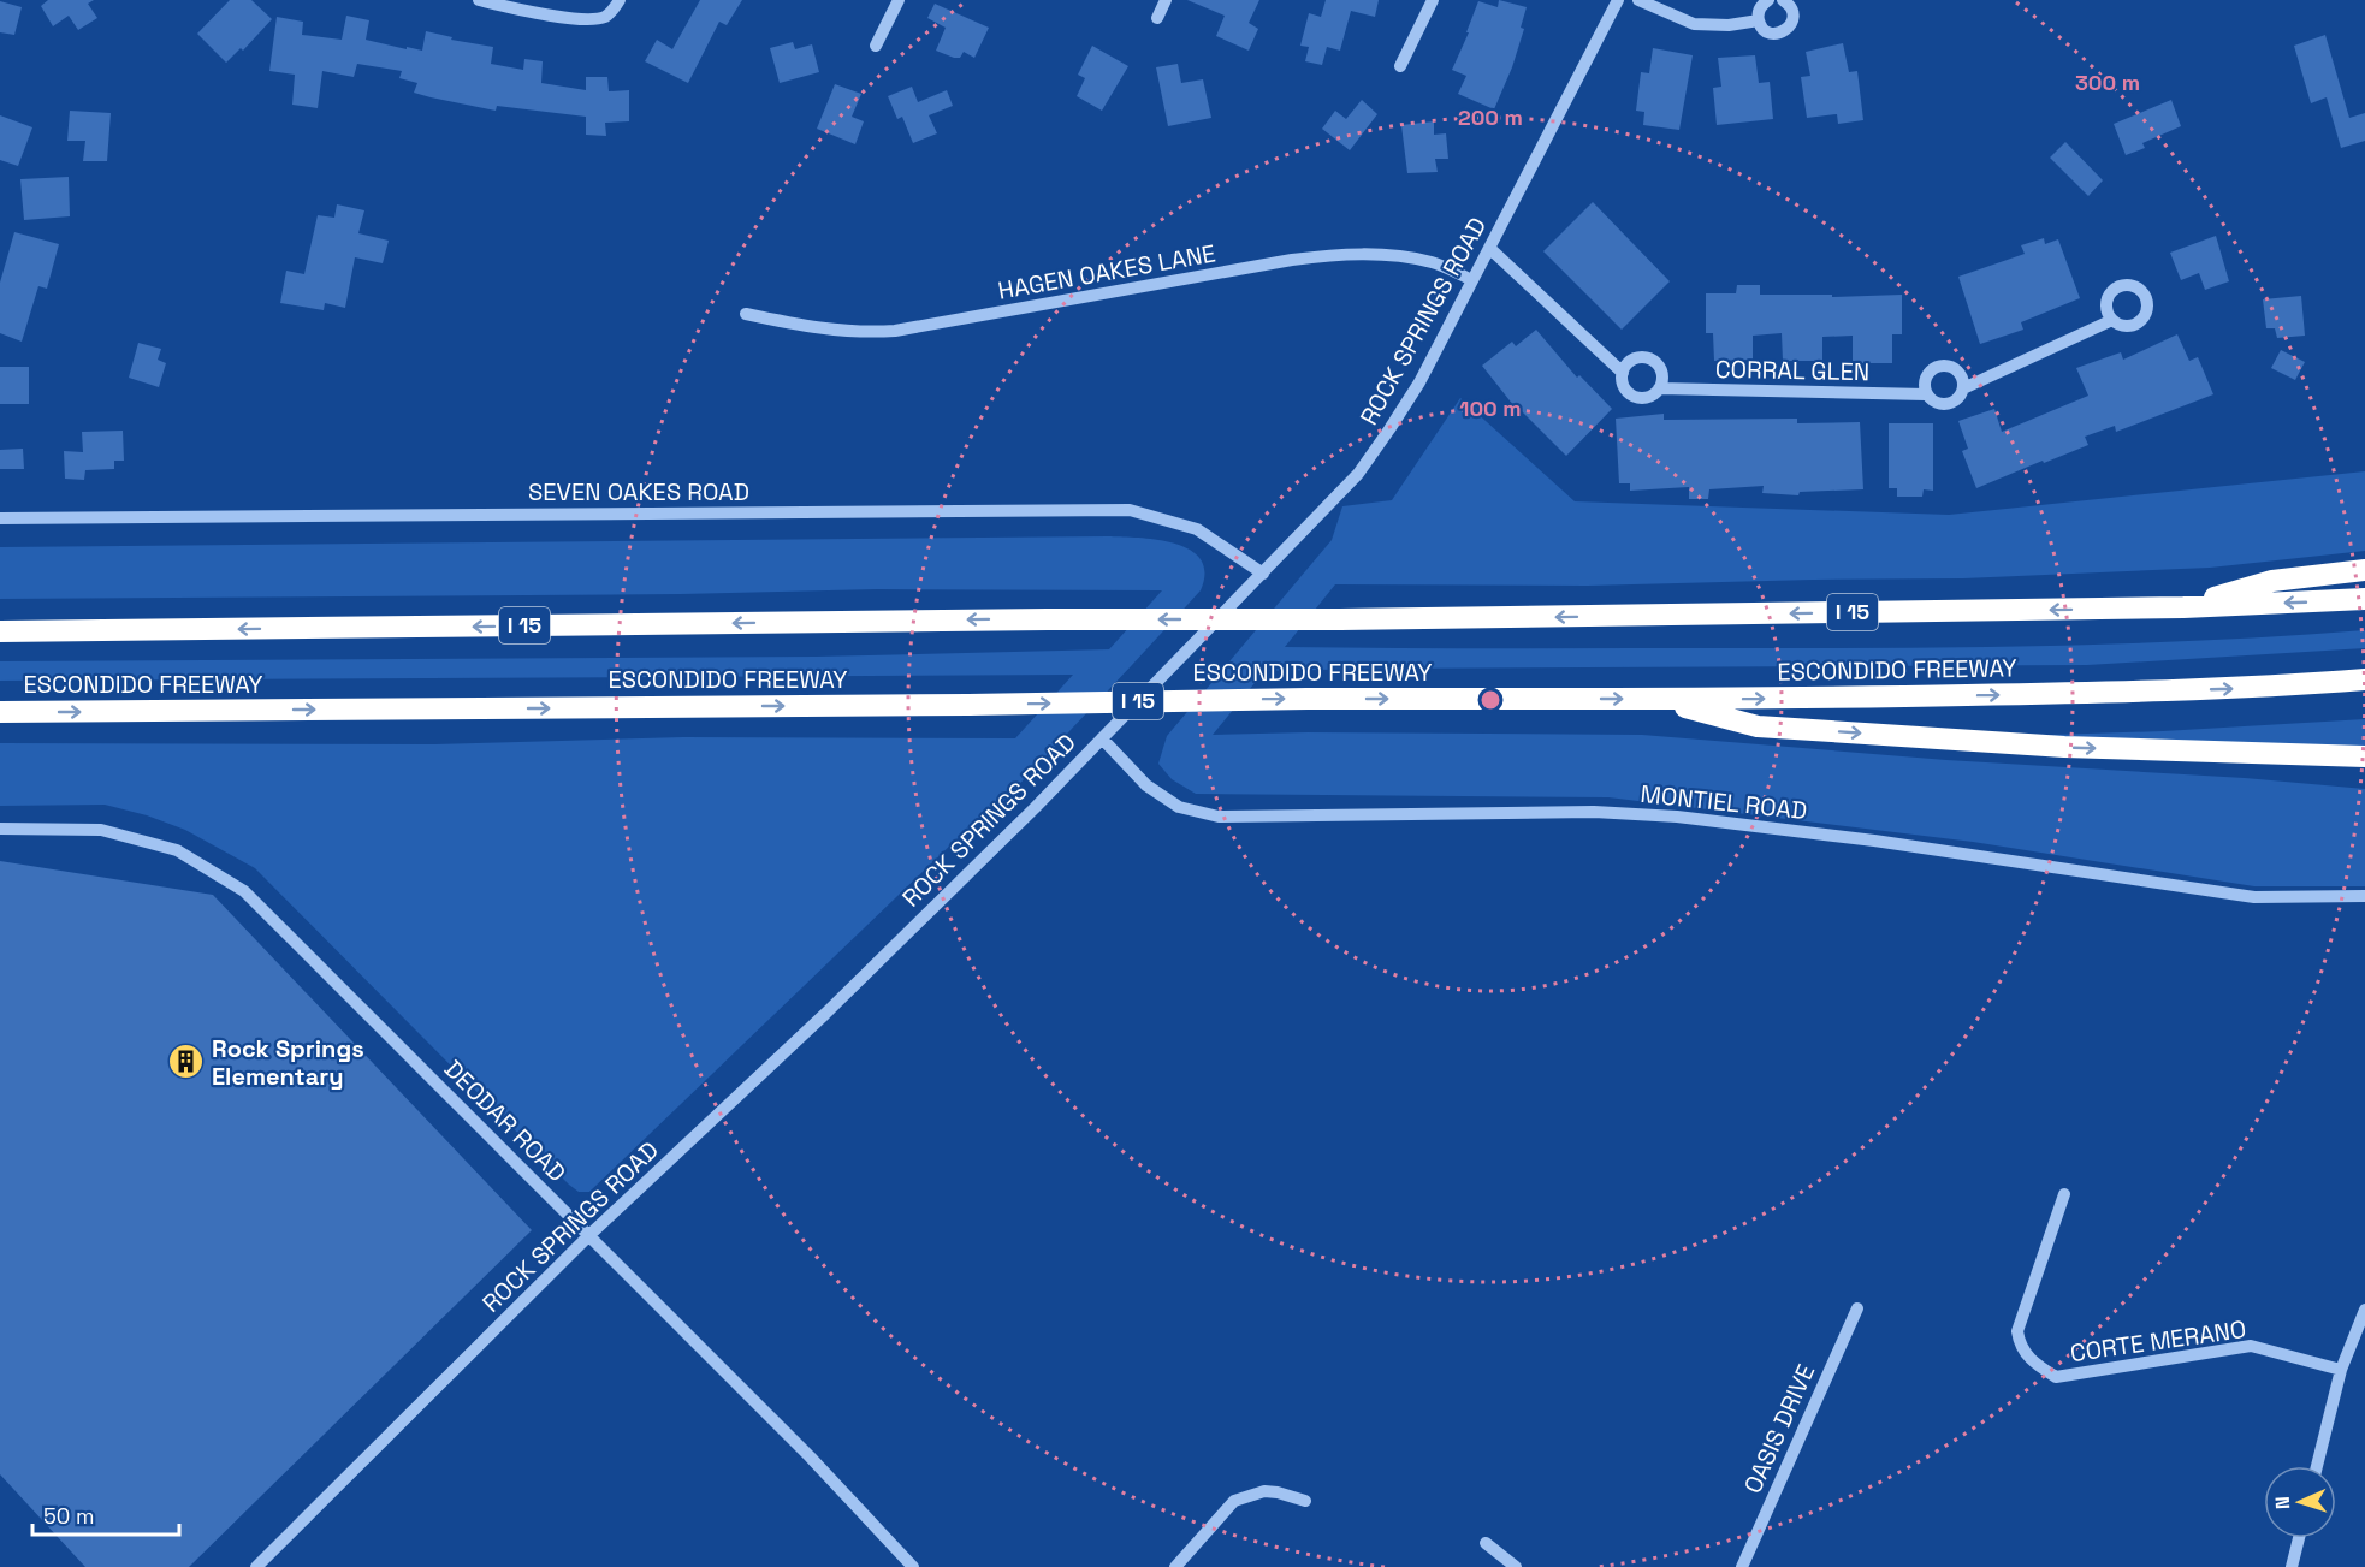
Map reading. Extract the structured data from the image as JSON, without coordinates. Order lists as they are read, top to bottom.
{
  "streets": {
    "highway": ["I 15", "ESCONDIDO FREEWAY"],
    "street": [
      "HAGEN OAKES LANE",
      "ROCK SPRINGS ROAD",
      "CORRAL GLEN",
      "SEVEN OAKES ROAD",
      "MONTIEL ROAD",
      "DEODAR ROAD",
      "CORTE MERANO",
      "OASIS DRIVE"
    ]
  },
  "crossings": [
    ["HAGEN OAKES LANE", "ROCK SPRINGS ROAD"],
    ["ROCK SPRINGS ROAD", "CORRAL GLEN"],
    ["ROCK SPRINGS ROAD", "SEVEN OAKES ROAD"],
    ["ROCK SPRINGS ROAD", "MONTIEL ROAD"],
    ["ROCK SPRINGS ROAD", "DEODAR ROAD"]
  ],
  "places": {
    "building": ["Rock Springs Elementary"]
  },
  "scale_bar": "50 m",
  "north": "left",
  "rings": ["300 m", "200 m", "100 m"]
}
